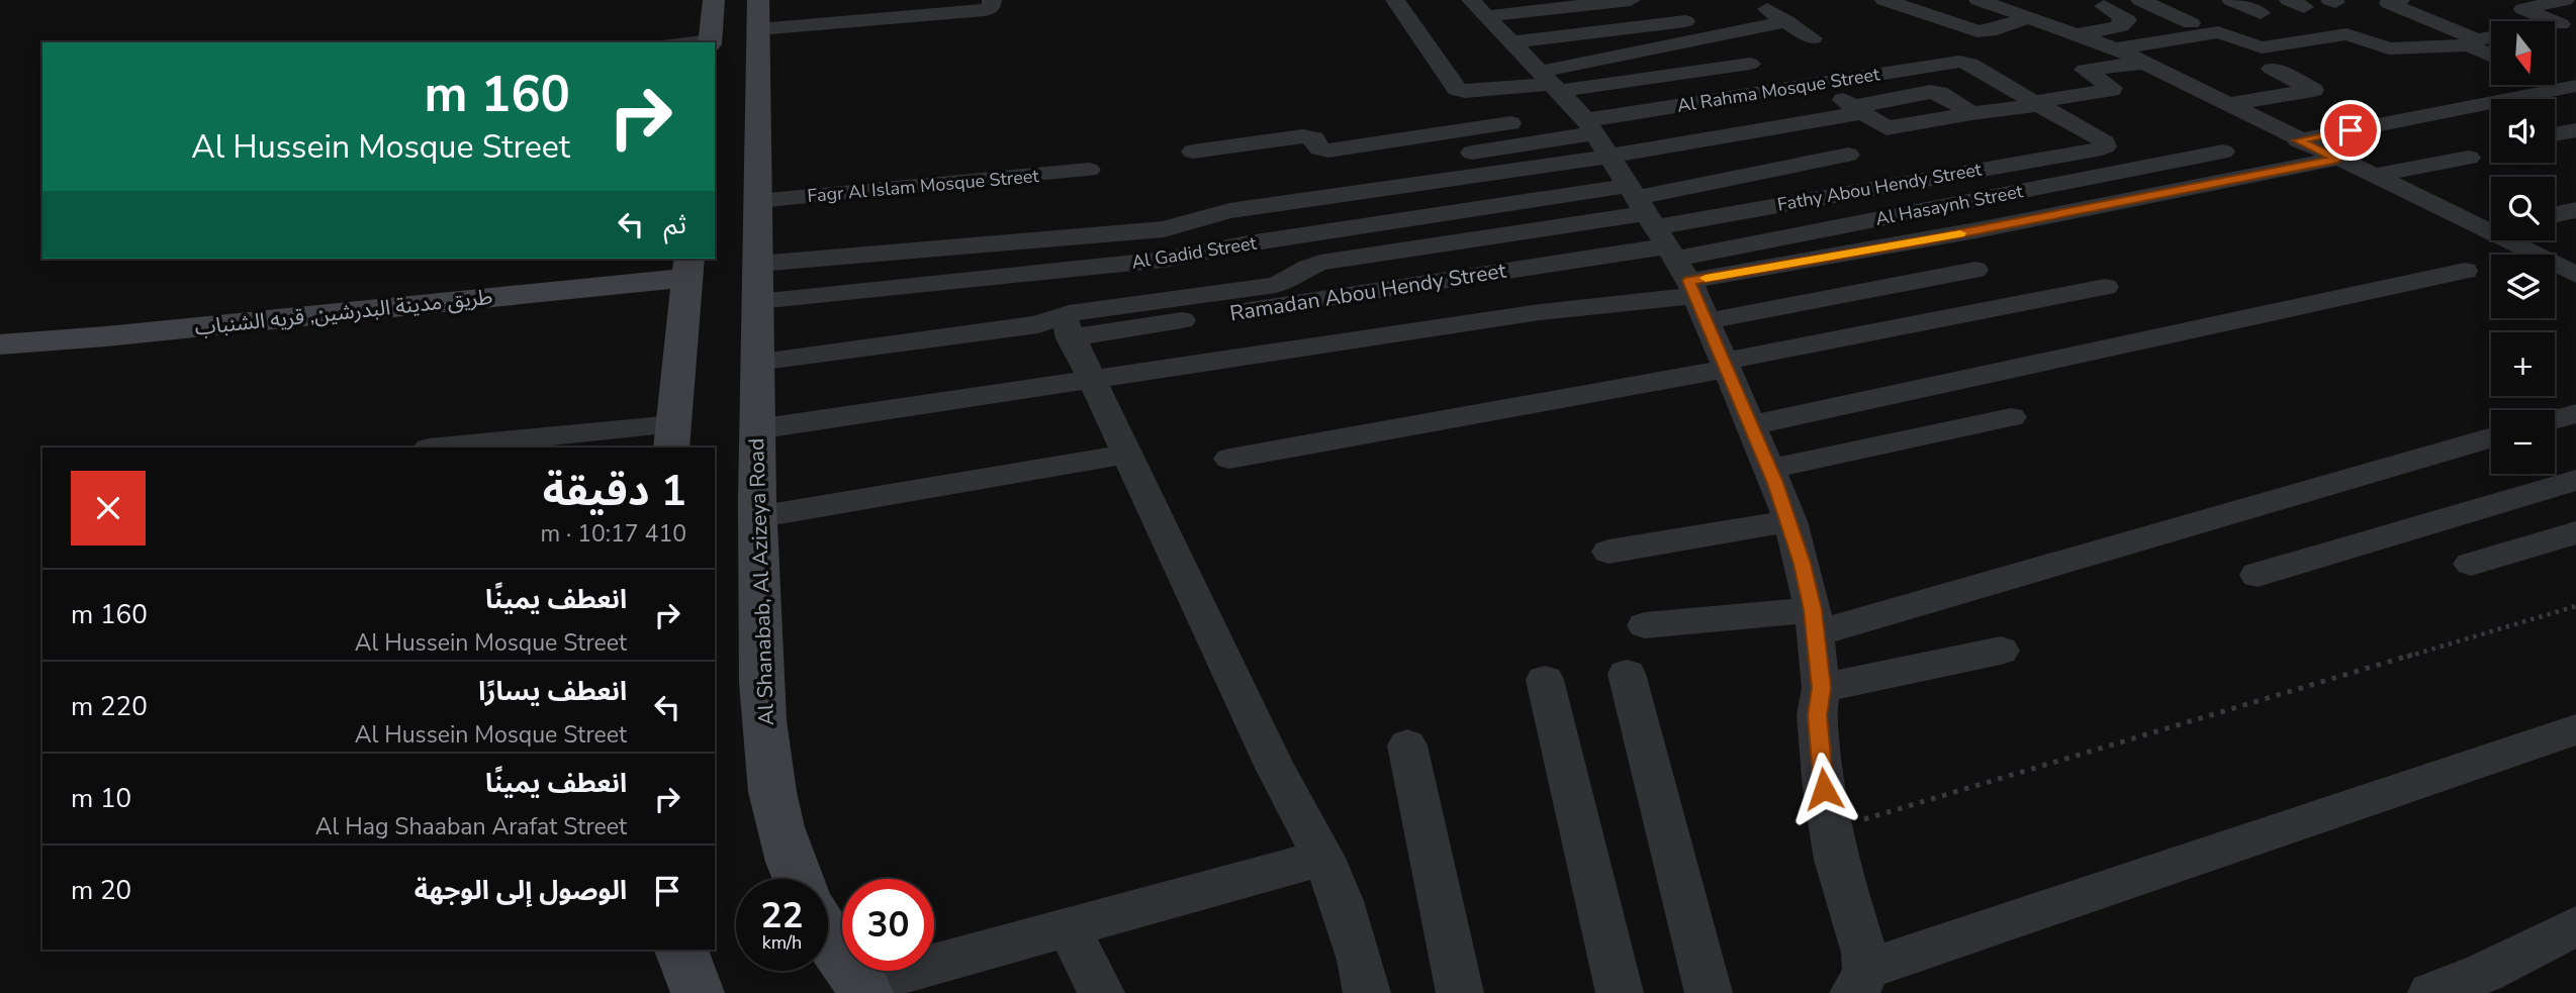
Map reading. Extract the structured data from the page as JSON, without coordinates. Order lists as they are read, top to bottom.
{
  "streets": {
    "street": [
      "Al Rahma Mosque Street",
      "Fagr Al Islam Mosque Street",
      "Fathy Abou Hendy Street",
      "Al Hasaynh Street",
      "Al Gadid Street",
      "Ramadan Abou Hendy Street",
      "طريق مدينة البدرشين, قريه الشنباب",
      "Al Shanabab, Al Azizeya Road"
    ]
  },
  "crossings": [
    ["Fagr Al Islam Mosque Street", "Al Shanabab, Al Azizeya Road"],
    ["Fathy Abou Hendy Street", "Al Hasaynh Street"],
    ["Fathy Abou Hendy Street", "Al Gadid Street"],
    ["Fathy Abou Hendy Street", "Ramadan Abou Hendy Street"],
    ["Al Hasaynh Street", "Al Gadid Street"],
    ["Al Hasaynh Street", "Ramadan Abou Hendy Street"],
    ["Al Gadid Street", "Ramadan Abou Hendy Street"],
    ["Al Gadid Street", "Al Shanabab, Al Azizeya Road"]
  ],
  "north": "bottom",
  "page": {
    "map_buttons": ["+", "−"],
    "turn": ["160 m", "Al Hussein Mosque Street"],
    "then": "ثم",
    "heading": ["1 دقيقة", "410 m · 10:17"],
    "list": [
      {
        "name": "انعطف يمينًا",
        "note": "Al Hussein Mosque Street",
        "value": "160 m"
      },
      {
        "name": "انعطف يسارًا",
        "note": "Al Hussein Mosque Street",
        "value": "220 m"
      },
      {
        "name": "انعطف يمينًا",
        "note": "Al Hag Shaaban Arafat Street",
        "value": "10 m"
      },
      {
        "name": "الوصول إلى الوجهة",
        "value": "20 m"
      }
    ],
    "speed": "22 km/h",
    "limit": "30"
  }
}
